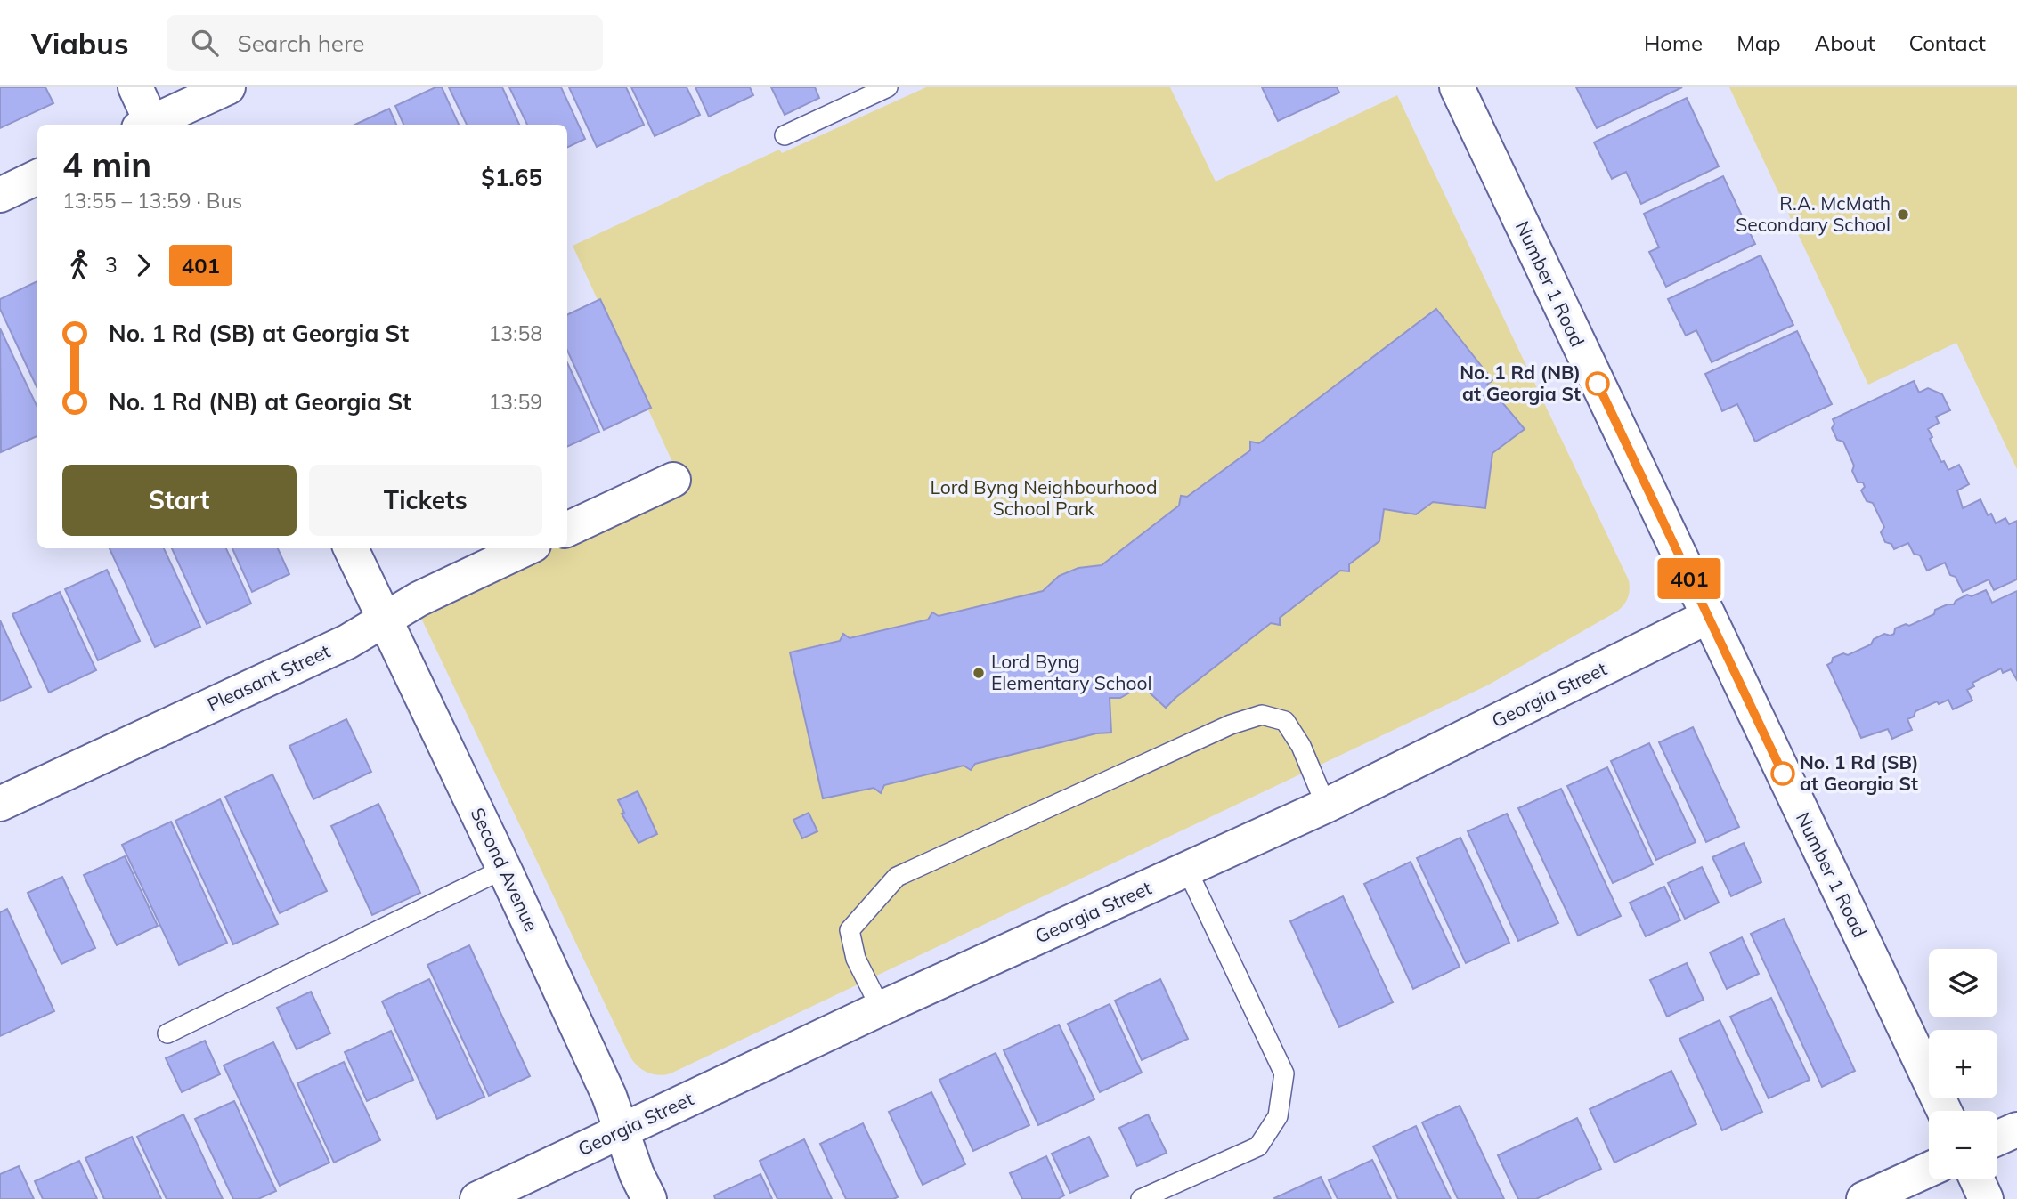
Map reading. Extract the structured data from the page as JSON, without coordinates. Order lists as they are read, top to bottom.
{
  "streets": {
    "street": [
      "Number 1 Road",
      "Pleasant Street",
      "Georgia Street",
      "Second Avenue"
    ]
  },
  "crossings": [
    ["Number 1 Road", "Georgia Street"],
    ["Pleasant Street", "Second Avenue"],
    ["Georgia Street", "Second Avenue"]
  ],
  "parks": ["Lord Byng Neighbourhood School Park"],
  "places": [
    "R.A. McMath Secondary School",
    "No. 1 Rd (NB) at Georgia St",
    "Lord Byng Elementary School",
    "No. 1 Rd (SB) at Georgia St"
  ],
  "lines": ["bus line 401"],
  "page": {
    "header": "Viabus",
    "search": "Search here",
    "nav": [
      "Home",
      "Map",
      "About",
      "Contact"
    ],
    "on_map": "401",
    "heading": ["4 min", "13:55 – 13:59 · Bus", "$1.65"],
    "legs": ["3", "401"],
    "list": [
      {
        "name": "No. 1 Rd (SB) at Georgia St",
        "value": "13:58"
      },
      {
        "name": "No. 1 Rd (NB) at Georgia St",
        "value": "13:59"
      }
    ],
    "buttons": ["Start", "Tickets"],
    "map_buttons": ["+", "−"]
  }
}
